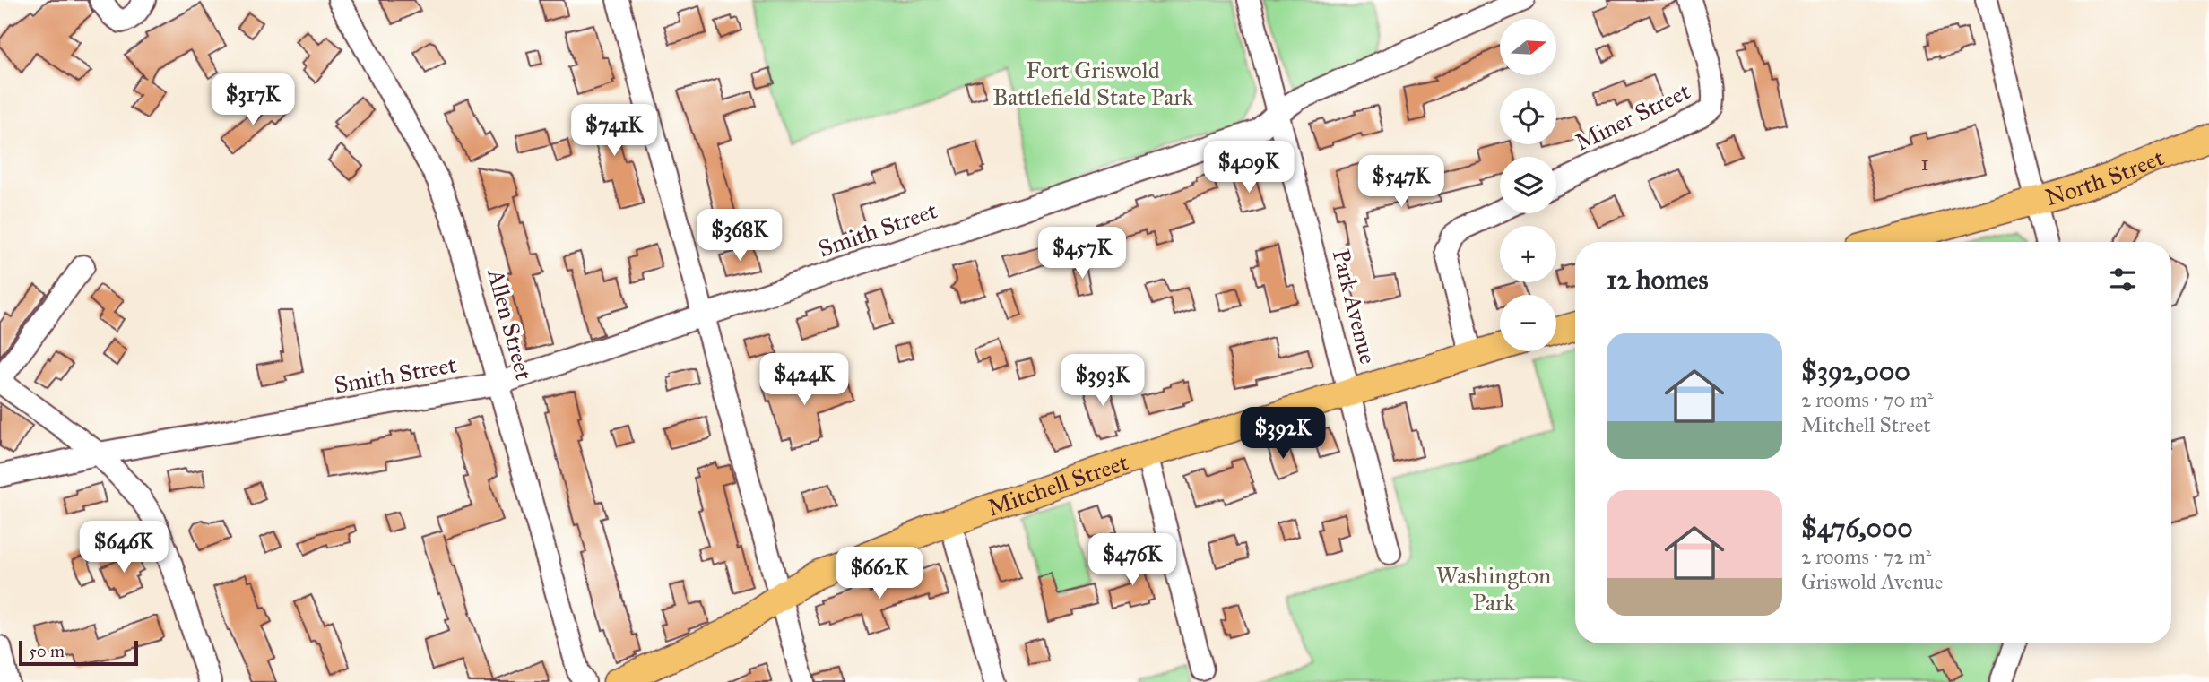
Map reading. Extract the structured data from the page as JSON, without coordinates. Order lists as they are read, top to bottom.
{
  "streets": {
    "main road": ["North Street", "Mitchell Street"],
    "street": [
      "Miner Street",
      "Smith Street",
      "Park Avenue",
      "Allen Street"
    ]
  },
  "crossings": [
    ["Smith Street", "Park Avenue"],
    ["Smith Street", "Allen Street"],
    ["Park Avenue", "Mitchell Street"]
  ],
  "parks": ["Fort Griswold Battlefield State Park", "Washington Park"],
  "house_numbers": ["1"],
  "scale_bar": "50 m",
  "north": "right",
  "page": {
    "map_buttons": ["+", "−"],
    "price": [
      "$317K",
      "$741K",
      "$409K",
      "$547K",
      "$368K",
      "$457K",
      "$424K",
      "$393K",
      "$392K",
      "$646K",
      "$476K",
      "$662K"
    ],
    "heading": "12 homes",
    "list": [
      {
        "name": "$392,000",
        "note": "2 rooms · 70 m² · Mitchell Street"
      },
      {
        "name": "$476,000",
        "note": "2 rooms · 72 m² · Griswold Avenue"
      }
    ],
    "scale": "50 m"
  }
}
